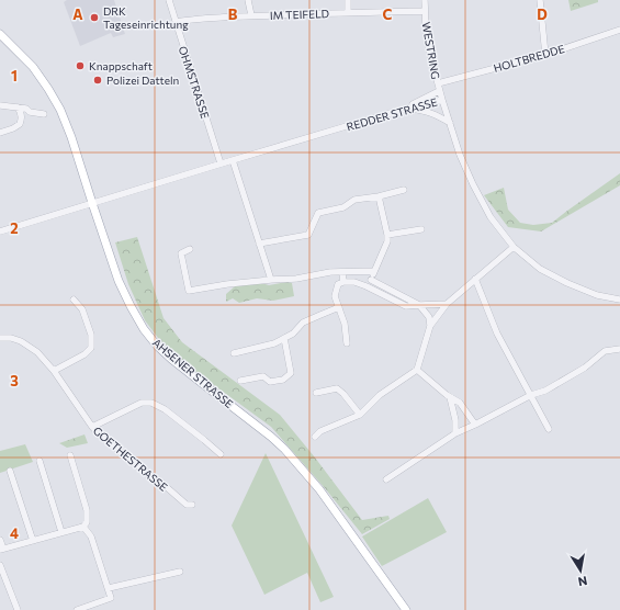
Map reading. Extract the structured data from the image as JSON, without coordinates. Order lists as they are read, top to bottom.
{
  "streets": {
    "main road": ["AHSENER STRASSE"],
    "street": [
      "IM TEIFELD",
      "WESTRING",
      "HOLTBREDDE",
      "OHMSTRASSE",
      "REDDER STRASSE",
      "GOETHESTRASSE"
    ]
  },
  "crossings": [
    ["IM TEIFELD", "WESTRING"],
    ["IM TEIFELD", "OHMSTRASSE"],
    ["WESTRING", "HOLTBREDDE"],
    ["WESTRING", "REDDER STRASSE"],
    ["OHMSTRASSE", "REDDER STRASSE"],
    ["REDDER STRASSE", "AHSENER STRASSE"]
  ],
  "places": ["DRK Tageseinrichtung", "Knappschaft", "Polizei Datteln"],
  "north": "bottom",
  "grid": {
    "columns": [
      "A",
      "B",
      "C",
      "D"
    ],
    "rows": [
      "1",
      "2",
      "3",
      "4"
    ]
  }
}
